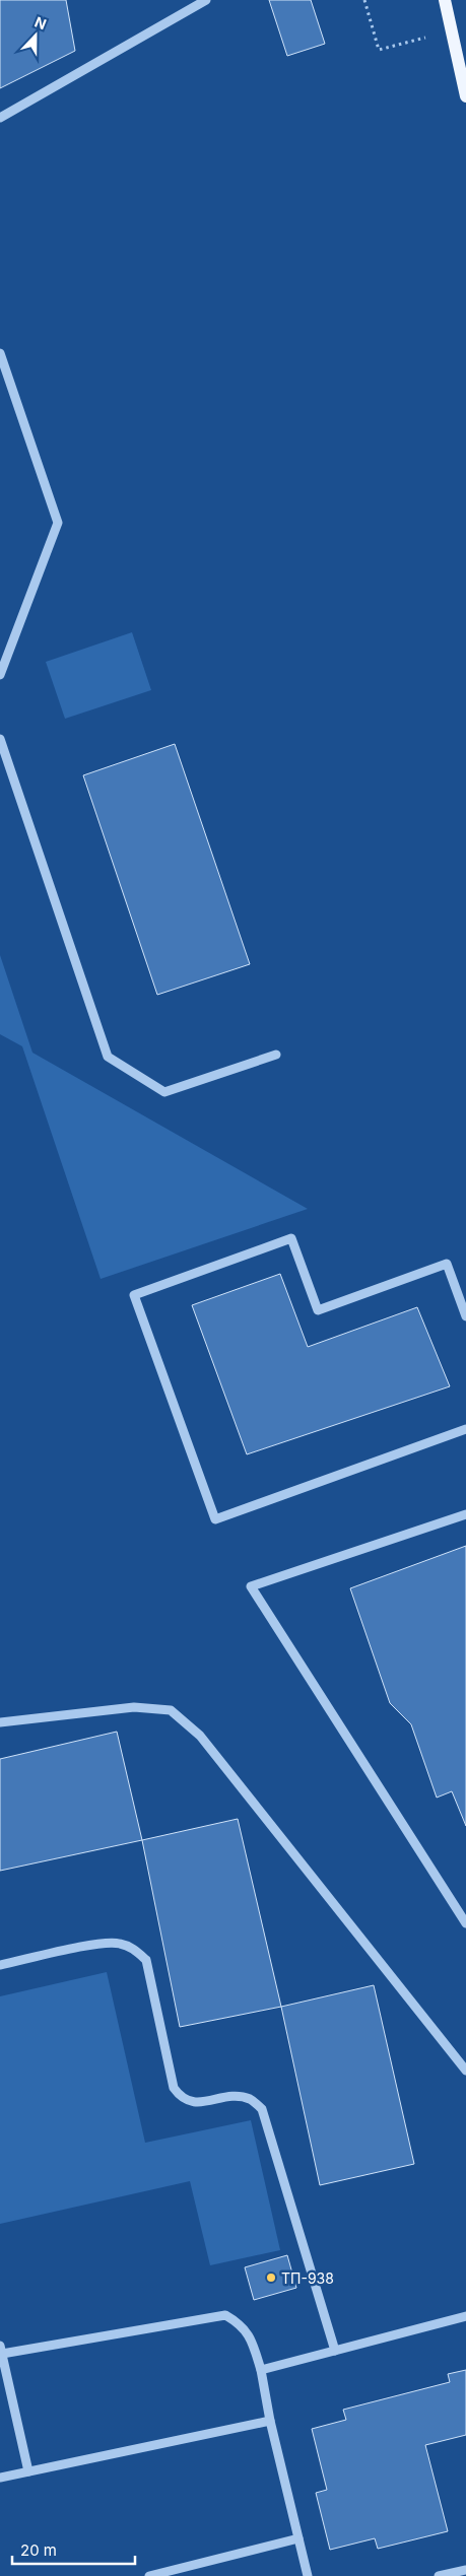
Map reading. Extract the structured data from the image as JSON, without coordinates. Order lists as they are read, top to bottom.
{
  "places": ["ТП-938"],
  "scale_bar": "20 m",
  "north": "top"
}
